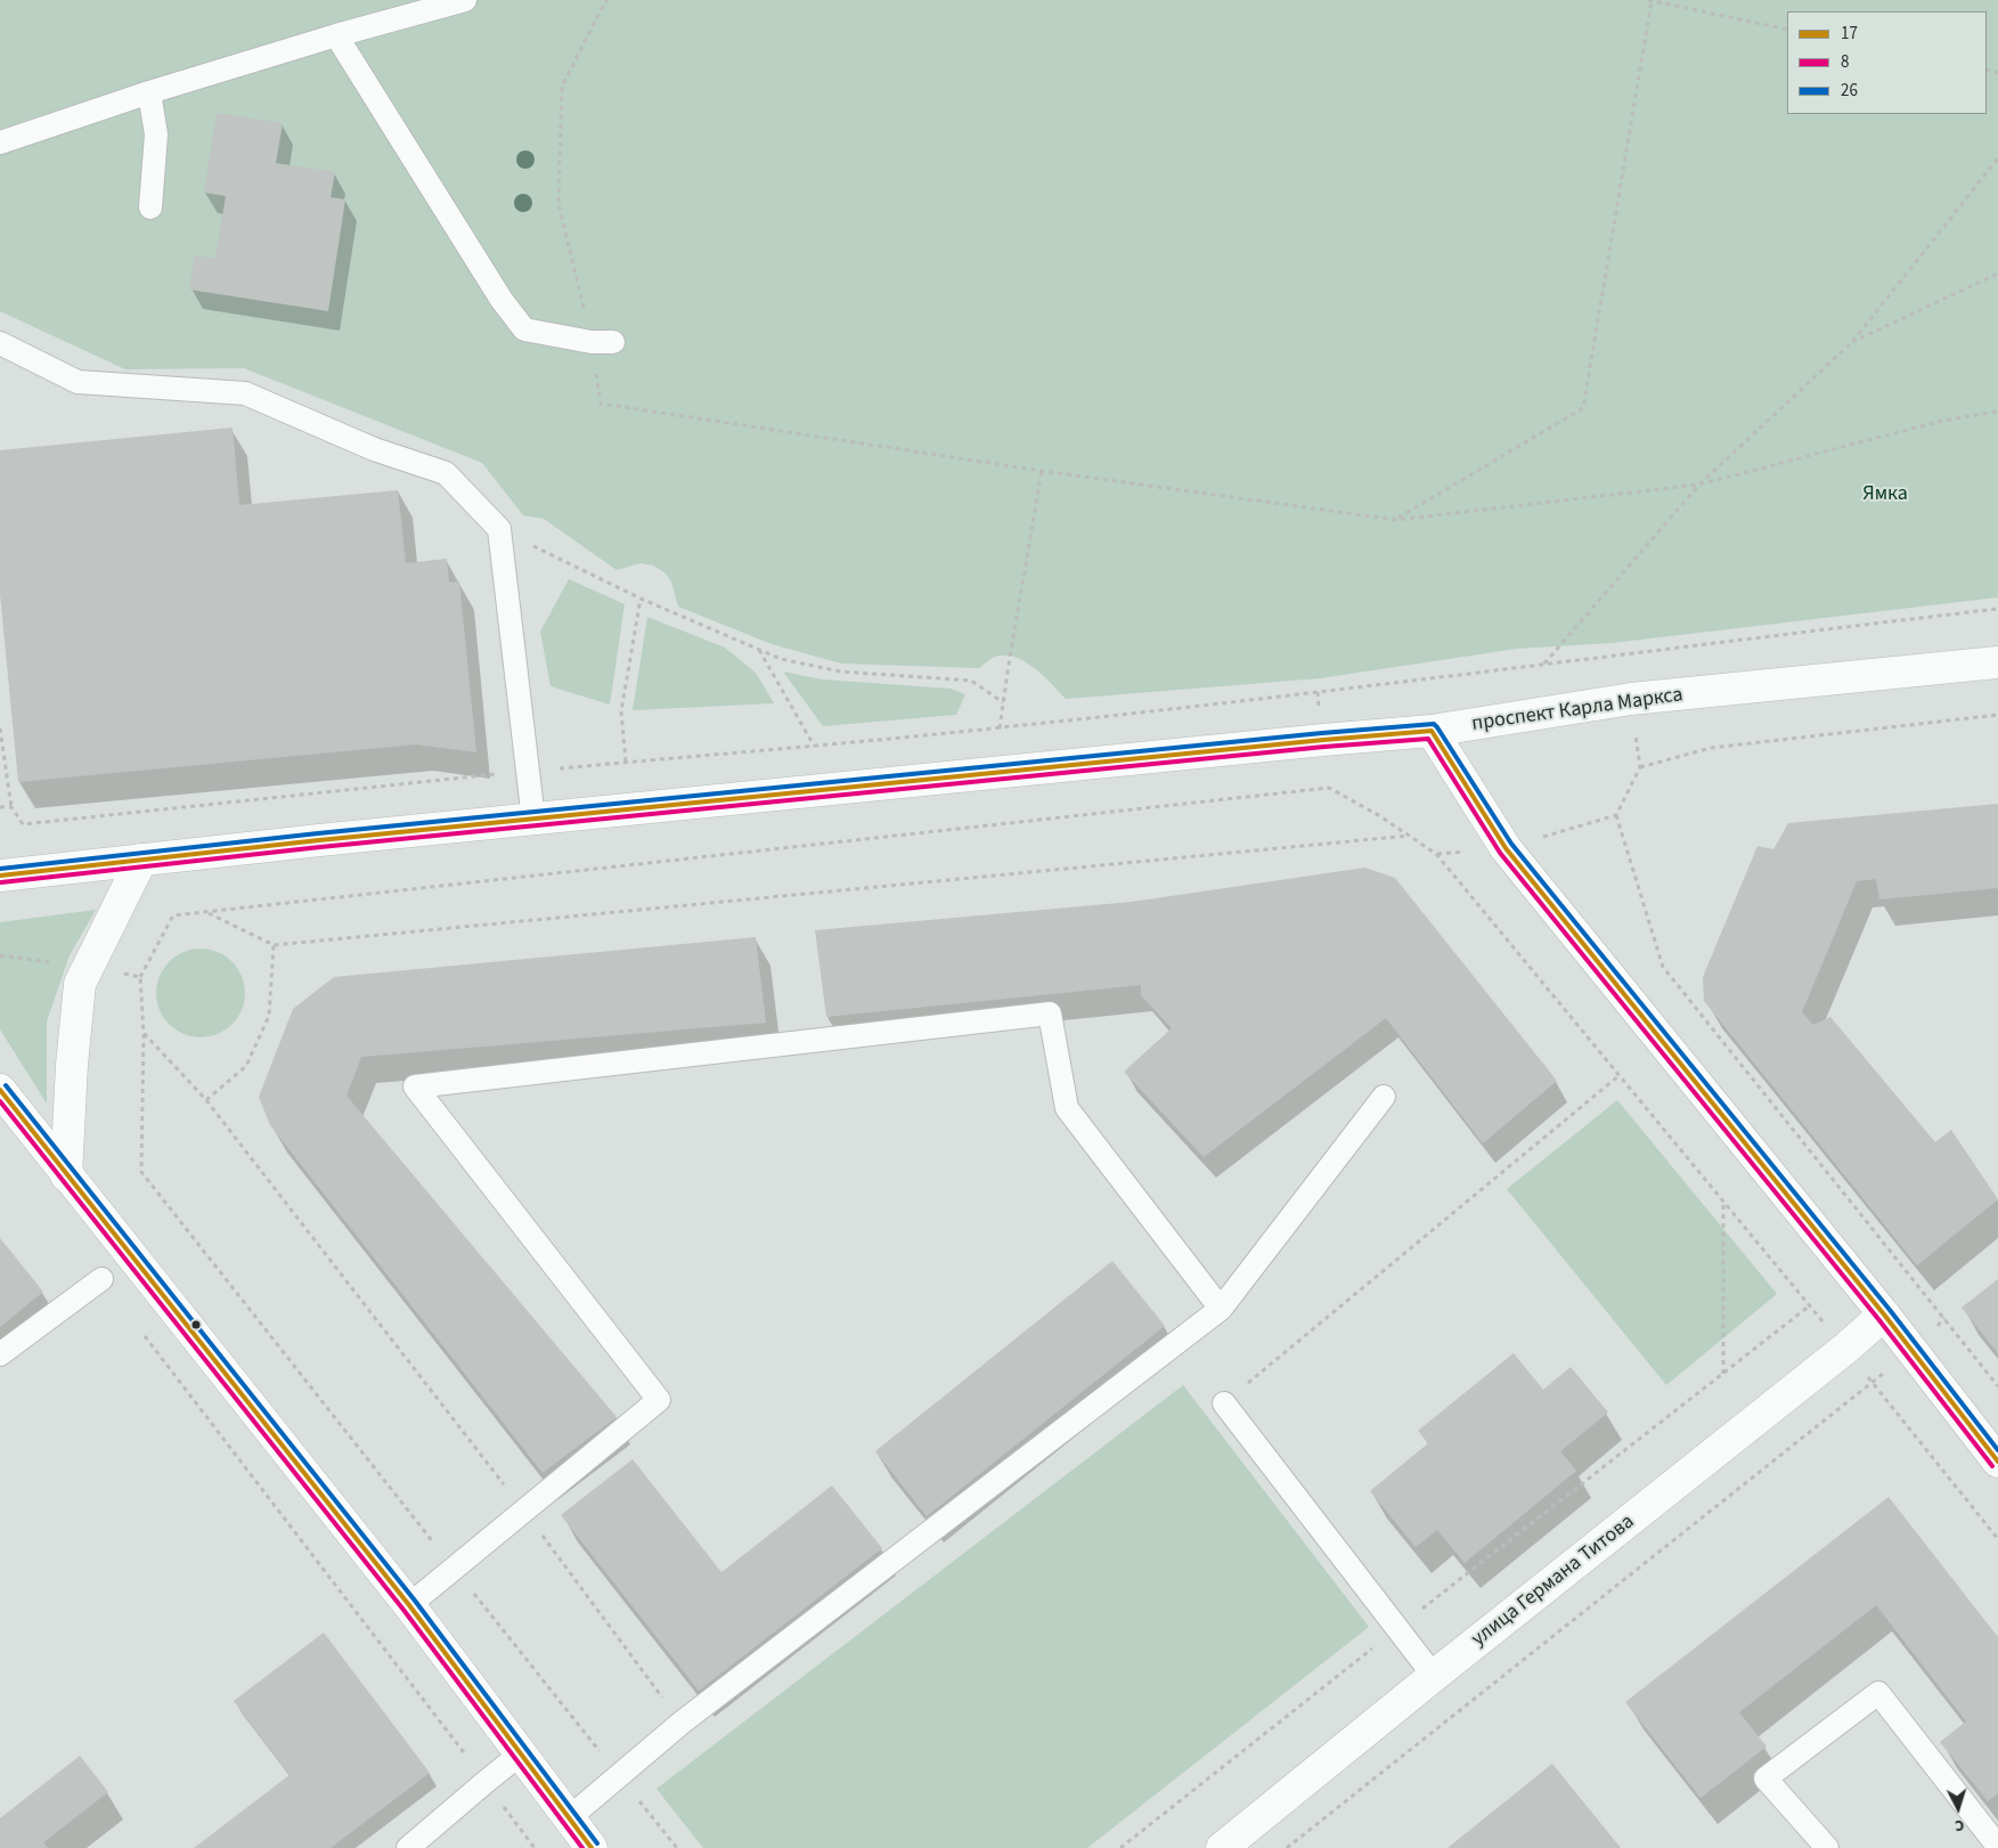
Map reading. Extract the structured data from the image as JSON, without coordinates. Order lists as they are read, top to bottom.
{
  "streets": {
    "main road": ["проспект Карла Маркса", "улица Германа Титова"]
  },
  "parks": ["Ямка"],
  "lines": ["transit line 26", "transit line 17", "transit line 8"],
  "legend": ["17", "8", "26"],
  "north": "bottom"
}
